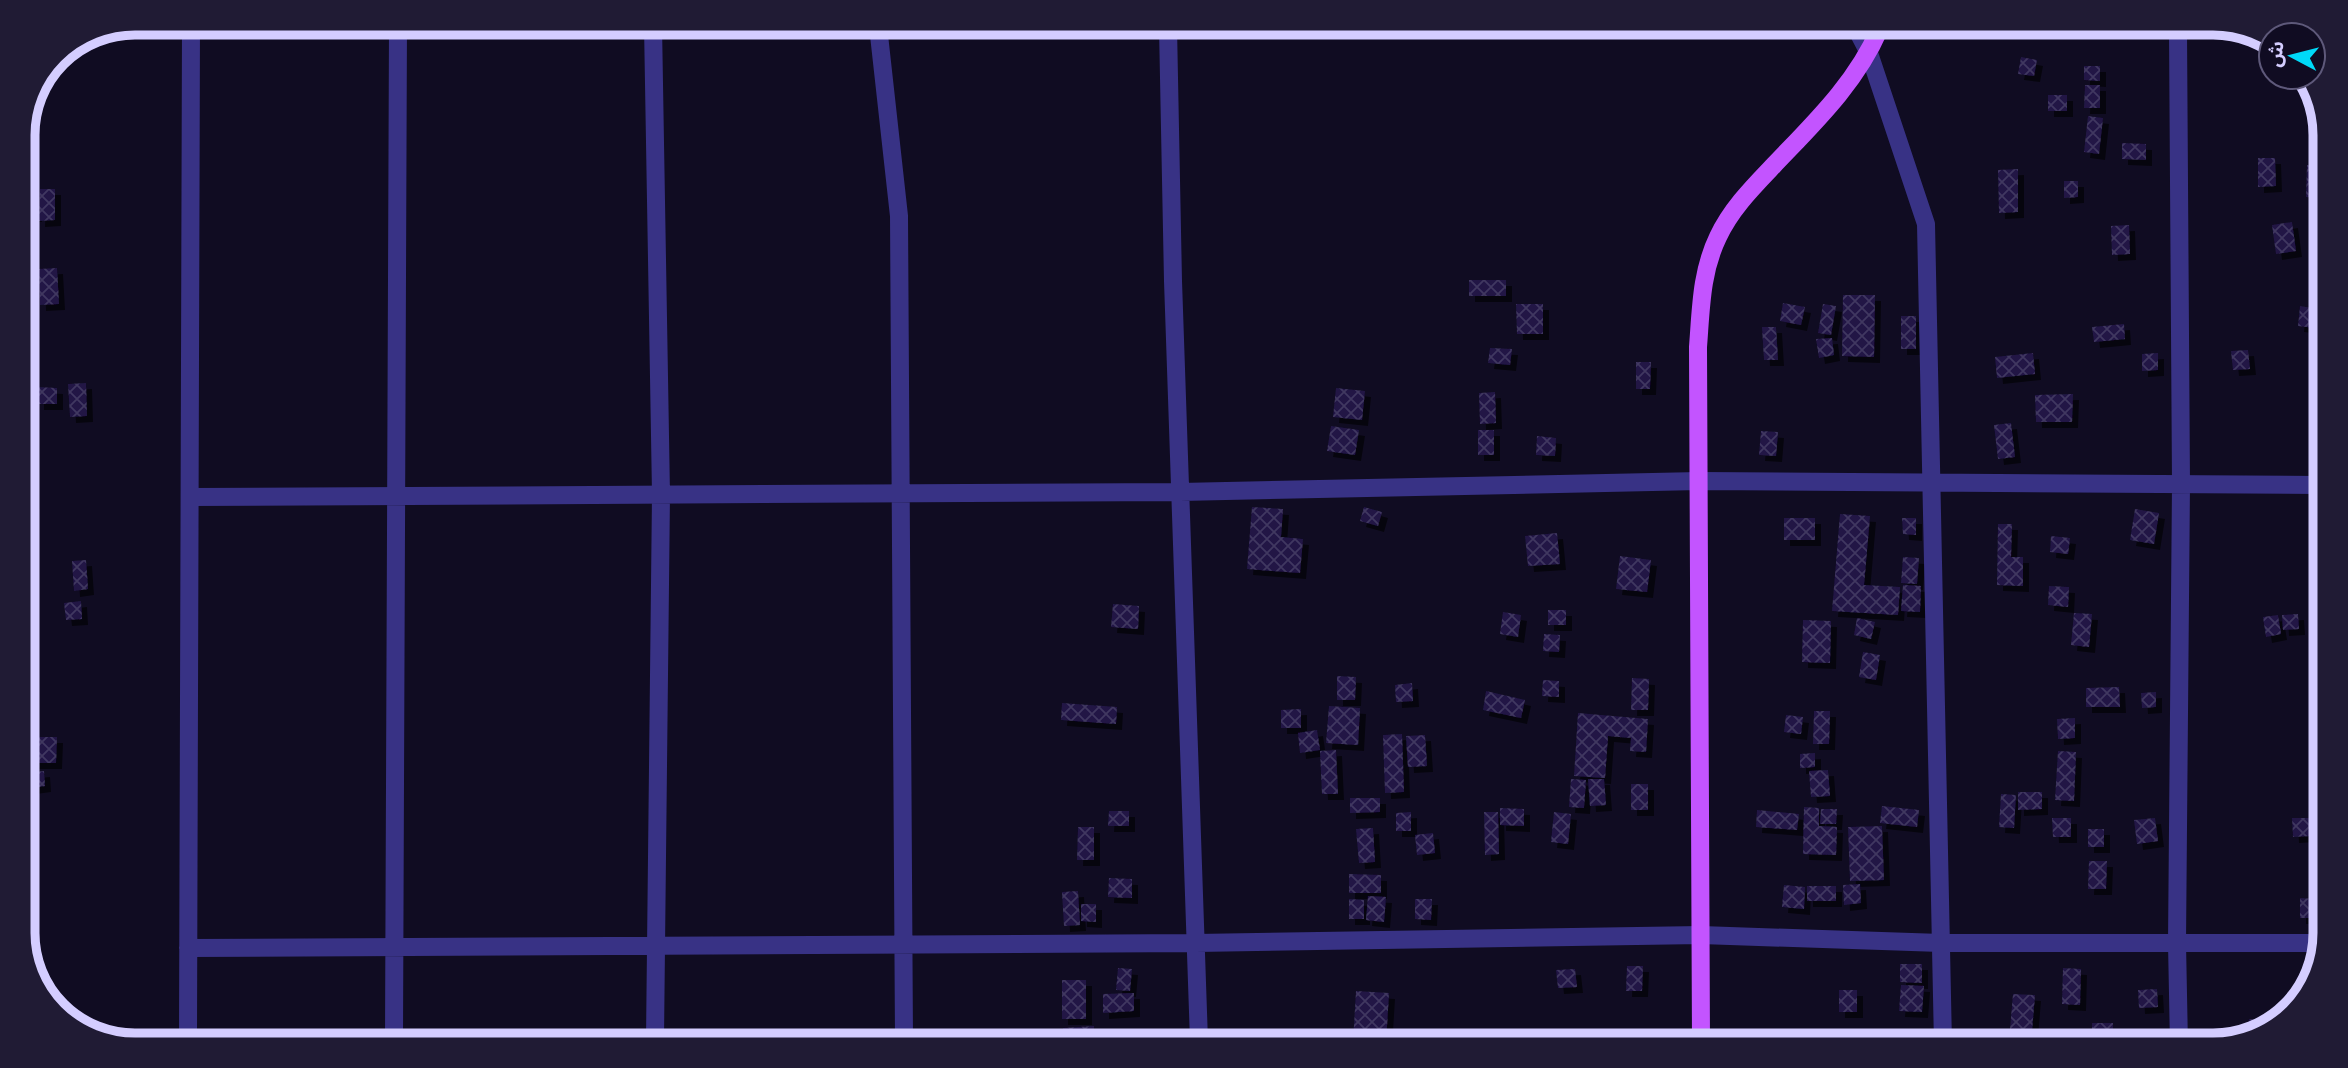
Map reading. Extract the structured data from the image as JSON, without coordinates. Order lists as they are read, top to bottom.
{
  "north": "left"
}
